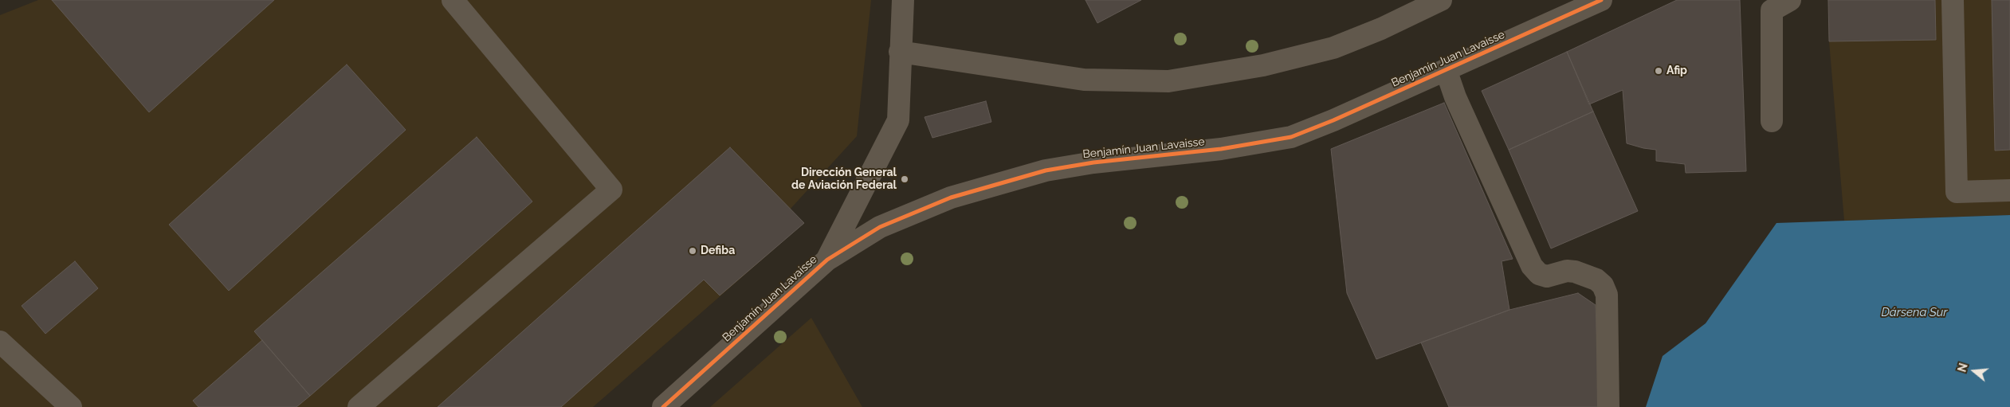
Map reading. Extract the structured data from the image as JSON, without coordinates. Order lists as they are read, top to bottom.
{
  "streets": {
    "street": ["Benjamín Juan Lavaisse"]
  },
  "water": ["Dársena Sur"],
  "places": ["Afip", "Dirección General de Aviación Federal", "Defiba"],
  "north": "left"
}
